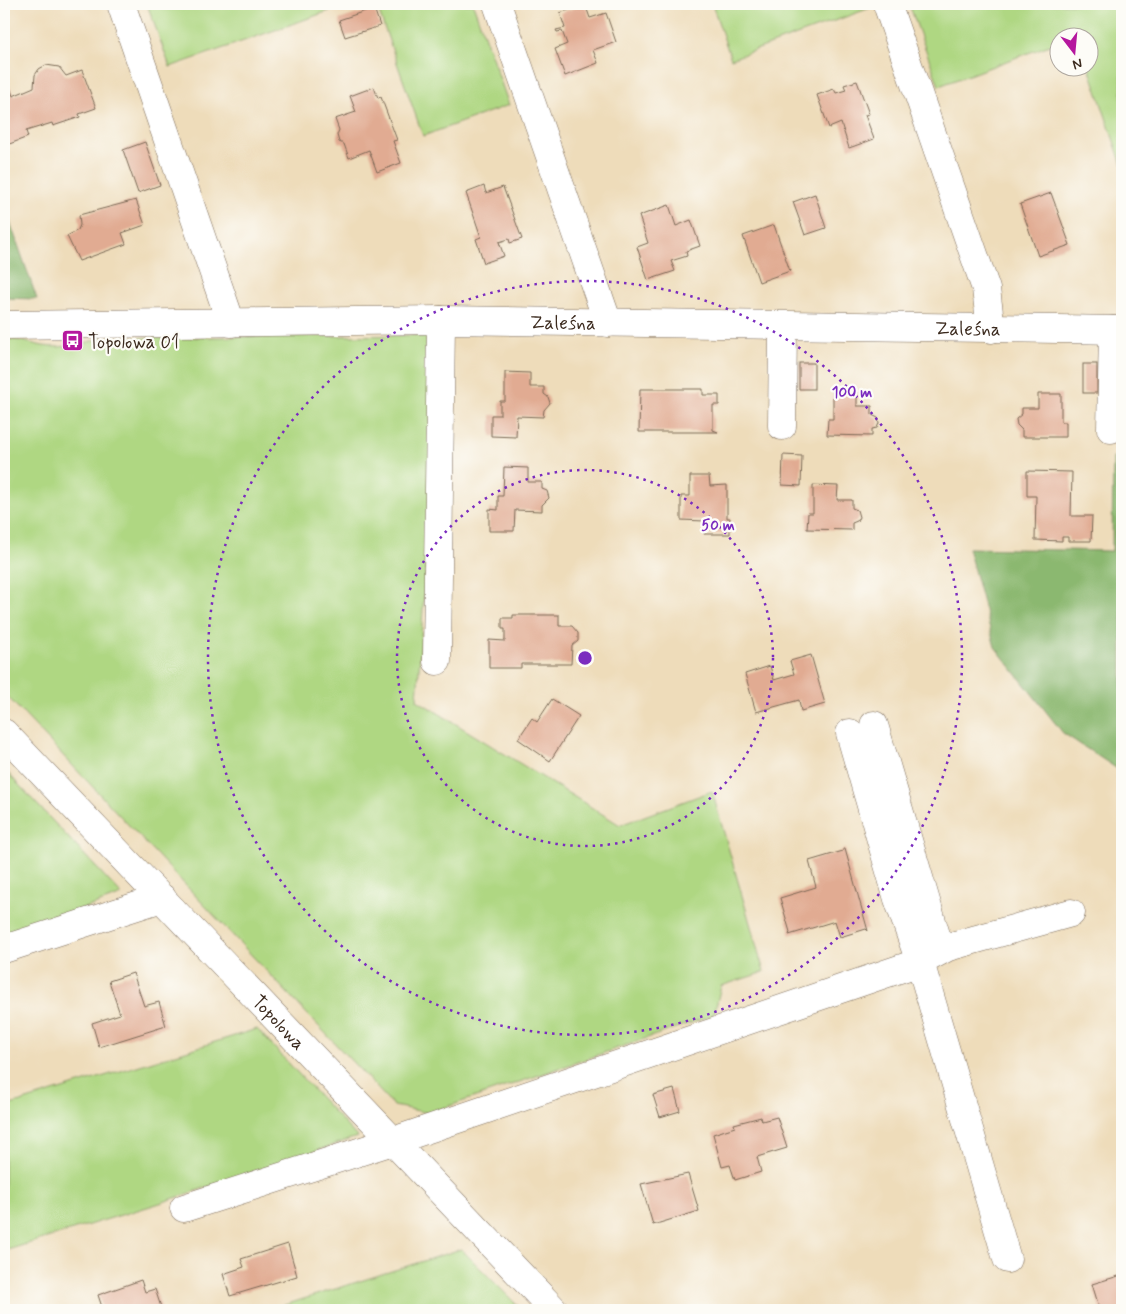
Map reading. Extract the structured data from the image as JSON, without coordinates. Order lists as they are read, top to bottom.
{
  "streets": {
    "street": ["Zaleśna", "Topolowa"]
  },
  "places": {
    "bus stop": ["Topolowa 01"]
  },
  "north": "bottom",
  "rings": ["100 m", "50 m"]
}
